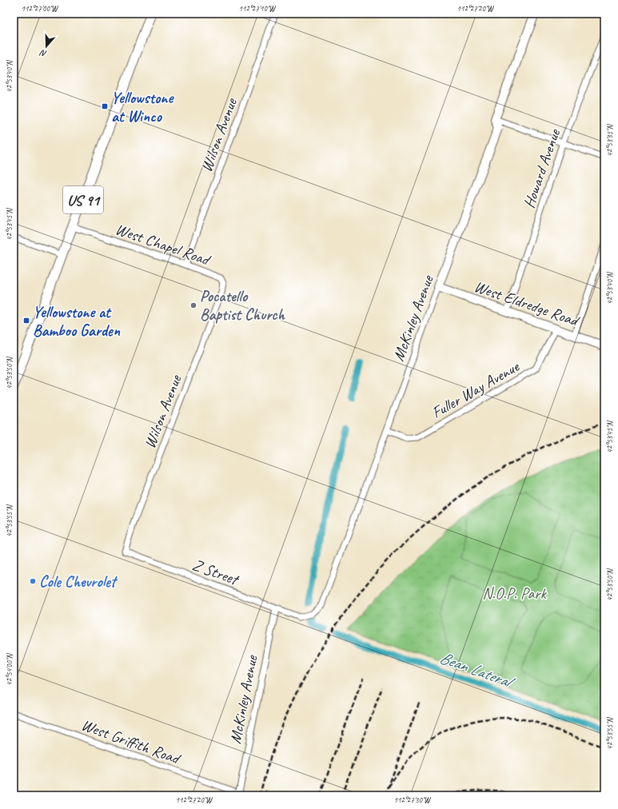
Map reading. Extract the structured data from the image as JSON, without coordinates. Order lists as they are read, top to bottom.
{
  "streets": {
    "main road": ["US 91"],
    "street": [
      "Wilson Avenue",
      "Howard Avenue",
      "West Chapel Road",
      "West Eldredge Road",
      "McKinley Avenue",
      "Fuller Way Avenue",
      "Z Street",
      "West Griffith Road"
    ]
  },
  "crossings": [
    ["Wilson Avenue", "West Chapel Road"],
    ["Wilson Avenue", "Z Street"],
    ["Howard Avenue", "West Eldredge Road"],
    ["US 91", "West Chapel Road"],
    ["West Eldredge Road", "McKinley Avenue"],
    ["West Eldredge Road", "Fuller Way Avenue"],
    ["McKinley Avenue", "Fuller Way Avenue"],
    ["McKinley Avenue", "Z Street"],
    ["McKinley Avenue", "West Griffith Road"]
  ],
  "water": ["Bean Lateral"],
  "parks": ["N.O.P. Park"],
  "places": {
    "transit": ["Yellowstone at Winco", "Yellowstone at Bamboo Garden"],
    "other": ["Pocatello Baptist Church", "Cole Chevrolet"]
  },
  "north": "bottom",
  "coordinates": [
    "112°27'00\"W",
    "112°27'10\"W",
    "112°27'20\"W",
    "42°53'40\"N",
    "42°53'35\"N",
    "42°53'45\"N",
    "42°53'50\"N",
    "42°53'55\"N",
    "42°54'00\"N",
    "112°27'30\"W"
  ]
}
